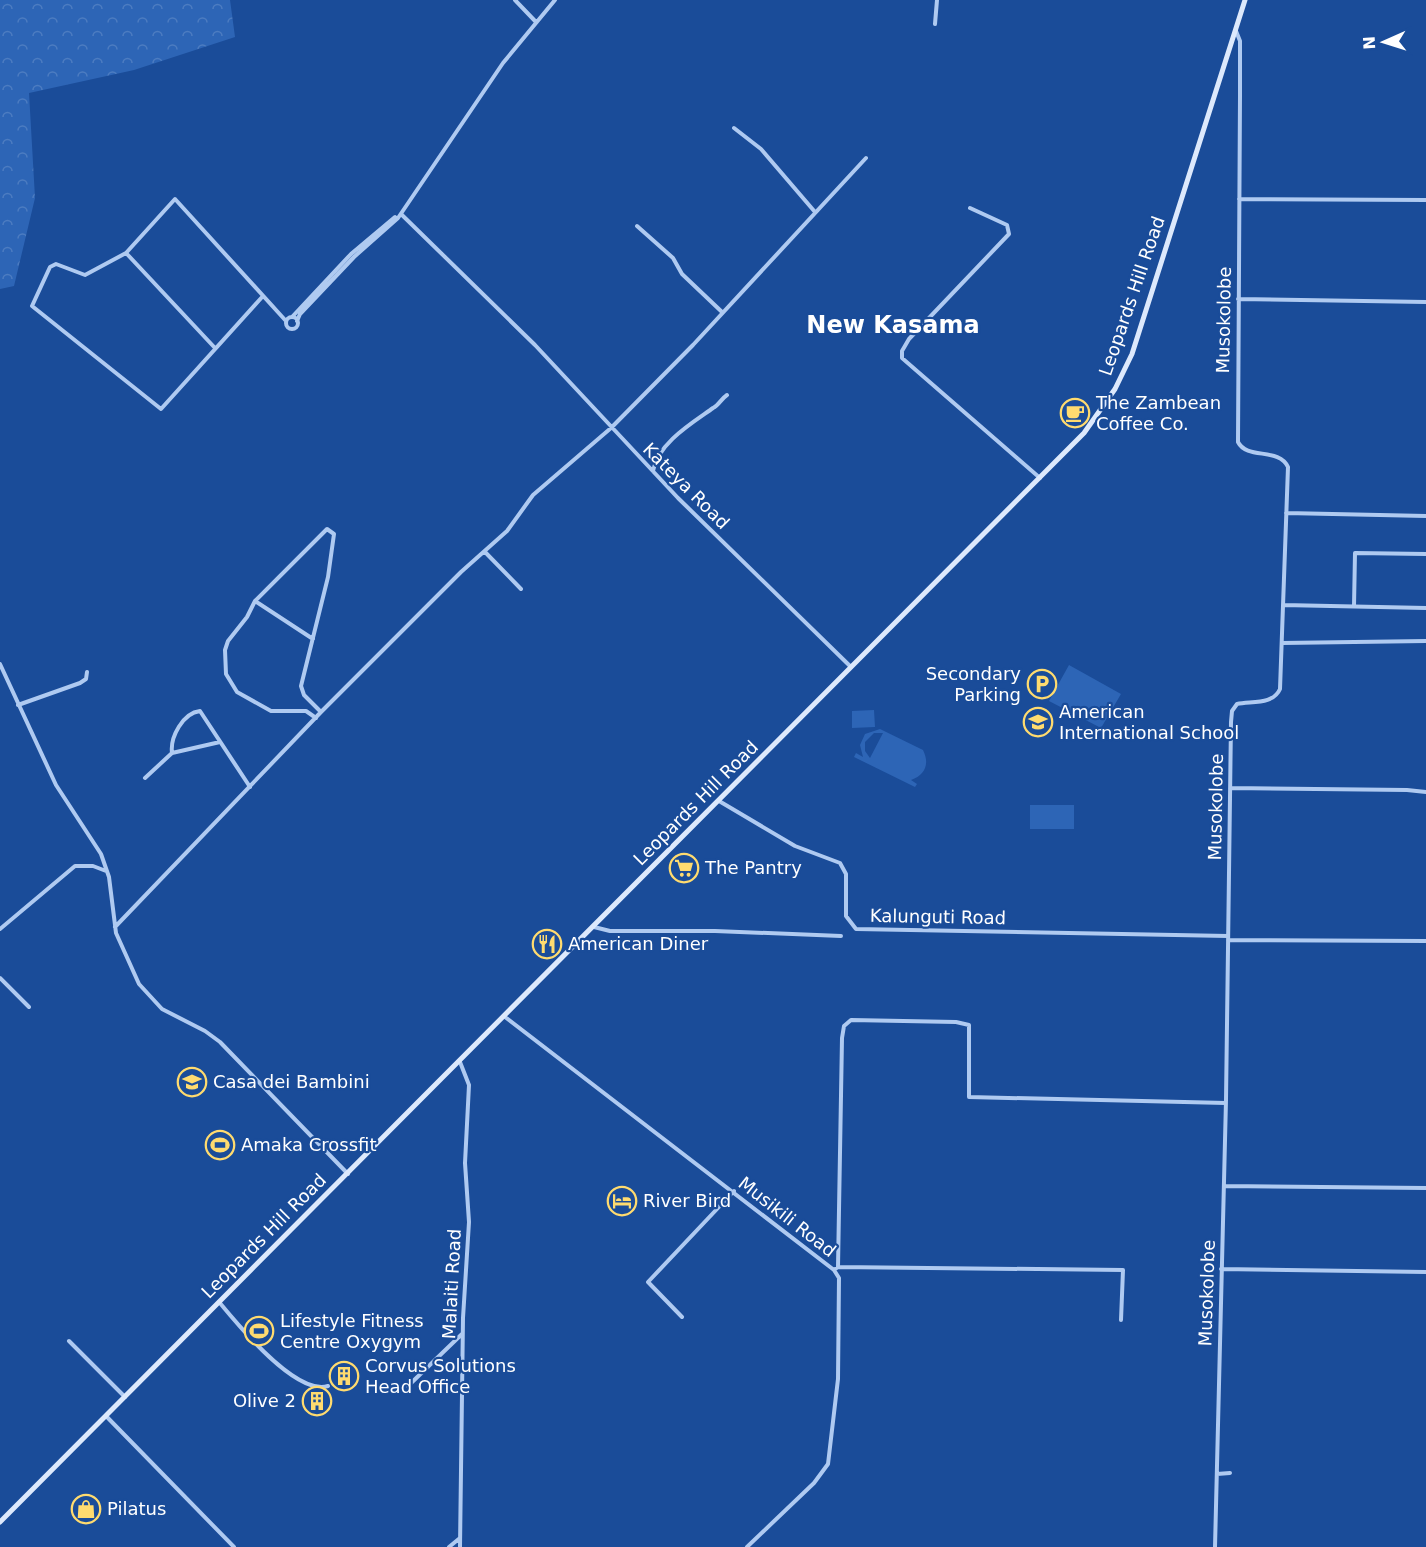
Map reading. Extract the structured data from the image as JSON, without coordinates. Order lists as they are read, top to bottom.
{
  "streets": {
    "main road": ["Leopards Hill Road"],
    "street": [
      "Musokolobe",
      "Kateya Road",
      "Kalunguti Road",
      "Musikili Road",
      "Malaiti Road"
    ]
  },
  "crossings": [
    ["Leopards Hill Road", "Musokolobe"],
    ["Leopards Hill Road", "Kateya Road"],
    ["Leopards Hill Road", "Kalunguti Road"],
    ["Leopards Hill Road", "Musikili Road"],
    ["Leopards Hill Road", "Malaiti Road"],
    ["Musokolobe", "Kalunguti Road"]
  ],
  "districts": ["New Kasama"],
  "places": {
    "cafe": ["The Zambean Coffee Co."],
    "parking": ["Secondary Parking"],
    "school or university": ["American International School", "Casa dei Bambini"],
    "supermarket": ["The Pantry"],
    "restaurant": ["American Diner"],
    "sports": ["Amaka Crossfit", "Lifestyle Fitness Centre Oxygym"],
    "hotel": ["River Bird"],
    "building": ["Corvus Solutions Head Office", "Olive 2"],
    "shop": ["Pilatus"]
  },
  "north": "left"
}
